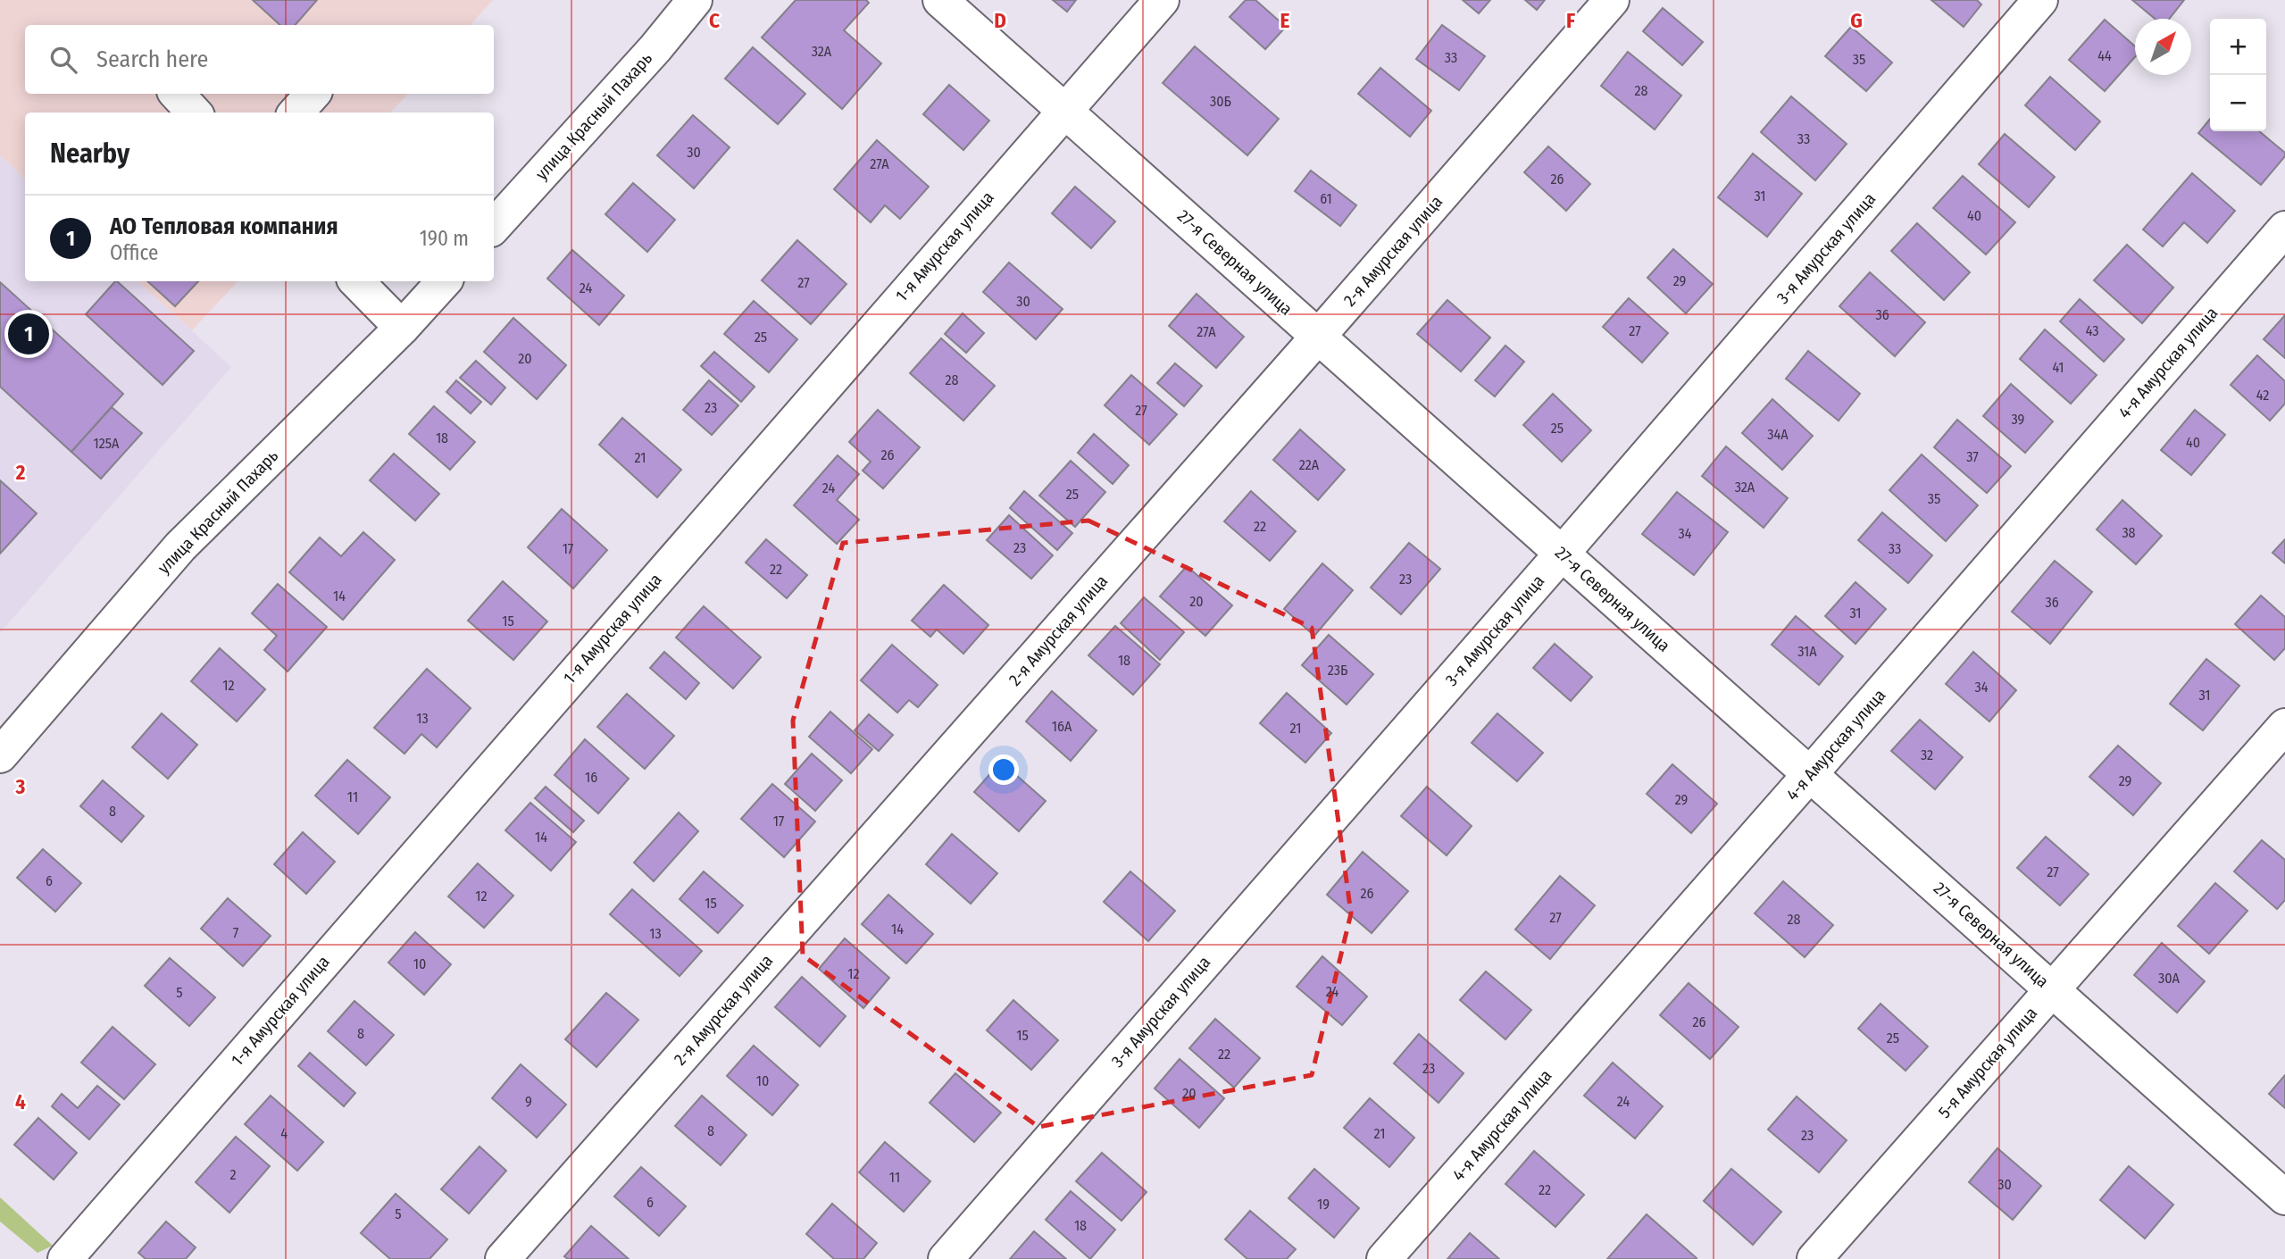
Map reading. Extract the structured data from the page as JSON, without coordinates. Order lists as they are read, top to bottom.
{
  "streets": {
    "street": [
      "улица Красный Пахарь",
      "1-я Амурская улица",
      "3-я Амурская улица",
      "2-я Амурская улица",
      "27-я Северная улица",
      "4-я Амурская улица",
      "5-я Амурская улица"
    ]
  },
  "crossings": [
    ["1-я Амурская улица", "27-я Северная улица"],
    ["3-я Амурская улица", "27-я Северная улица"],
    ["2-я Амурская улица", "27-я Северная улица"],
    ["27-я Северная улица", "4-я Амурская улица"],
    ["27-я Северная улица", "5-я Амурская улица"]
  ],
  "house_numbers": [
    "32А",
    "44",
    "33",
    "35",
    "28",
    "30Б",
    "33",
    "30",
    "27А",
    "26",
    "31",
    "61",
    "40",
    "29",
    "27",
    "24",
    "30",
    "36",
    "27",
    "43",
    "27А",
    "25",
    "20",
    "41",
    "28",
    "42",
    "23",
    "27",
    "39",
    "25",
    "34А",
    "18",
    "40",
    "125А",
    "26",
    "37",
    "21",
    "22А",
    "32А",
    "24",
    "25",
    "35",
    "22",
    "38",
    "34",
    "23",
    "17",
    "33",
    "22",
    "23",
    "14",
    "20",
    "36",
    "31",
    "15",
    "31А",
    "18",
    "23Б",
    "12",
    "34",
    "31",
    "13",
    "16А",
    "21",
    "32",
    "16",
    "29",
    "11",
    "29",
    "8",
    "17",
    "14",
    "27",
    "6",
    "26",
    "12",
    "15",
    "27",
    "28",
    "14",
    "7",
    "13",
    "10",
    "12",
    "30А",
    "24",
    "5",
    "26",
    "8",
    "15",
    "25",
    "22",
    "23",
    "10",
    "20",
    "9",
    "24",
    "8",
    "4",
    "21",
    "23",
    "2",
    "11",
    "30",
    "22",
    "6",
    "19",
    "5",
    "18"
  ],
  "north": "top right",
  "page": {
    "map_buttons": ["+", "−"],
    "search": "Search here",
    "heading": "Nearby",
    "list": [
      {
        "mark": "1",
        "name": "АО Тепловая компания",
        "note": "Office",
        "value": "190 m"
      }
    ],
    "pins": "1"
  },
  "grid": {
    "columns": [
      "C",
      "D",
      "E",
      "F",
      "G"
    ],
    "rows": ["2", "3", "4"]
  }
}
